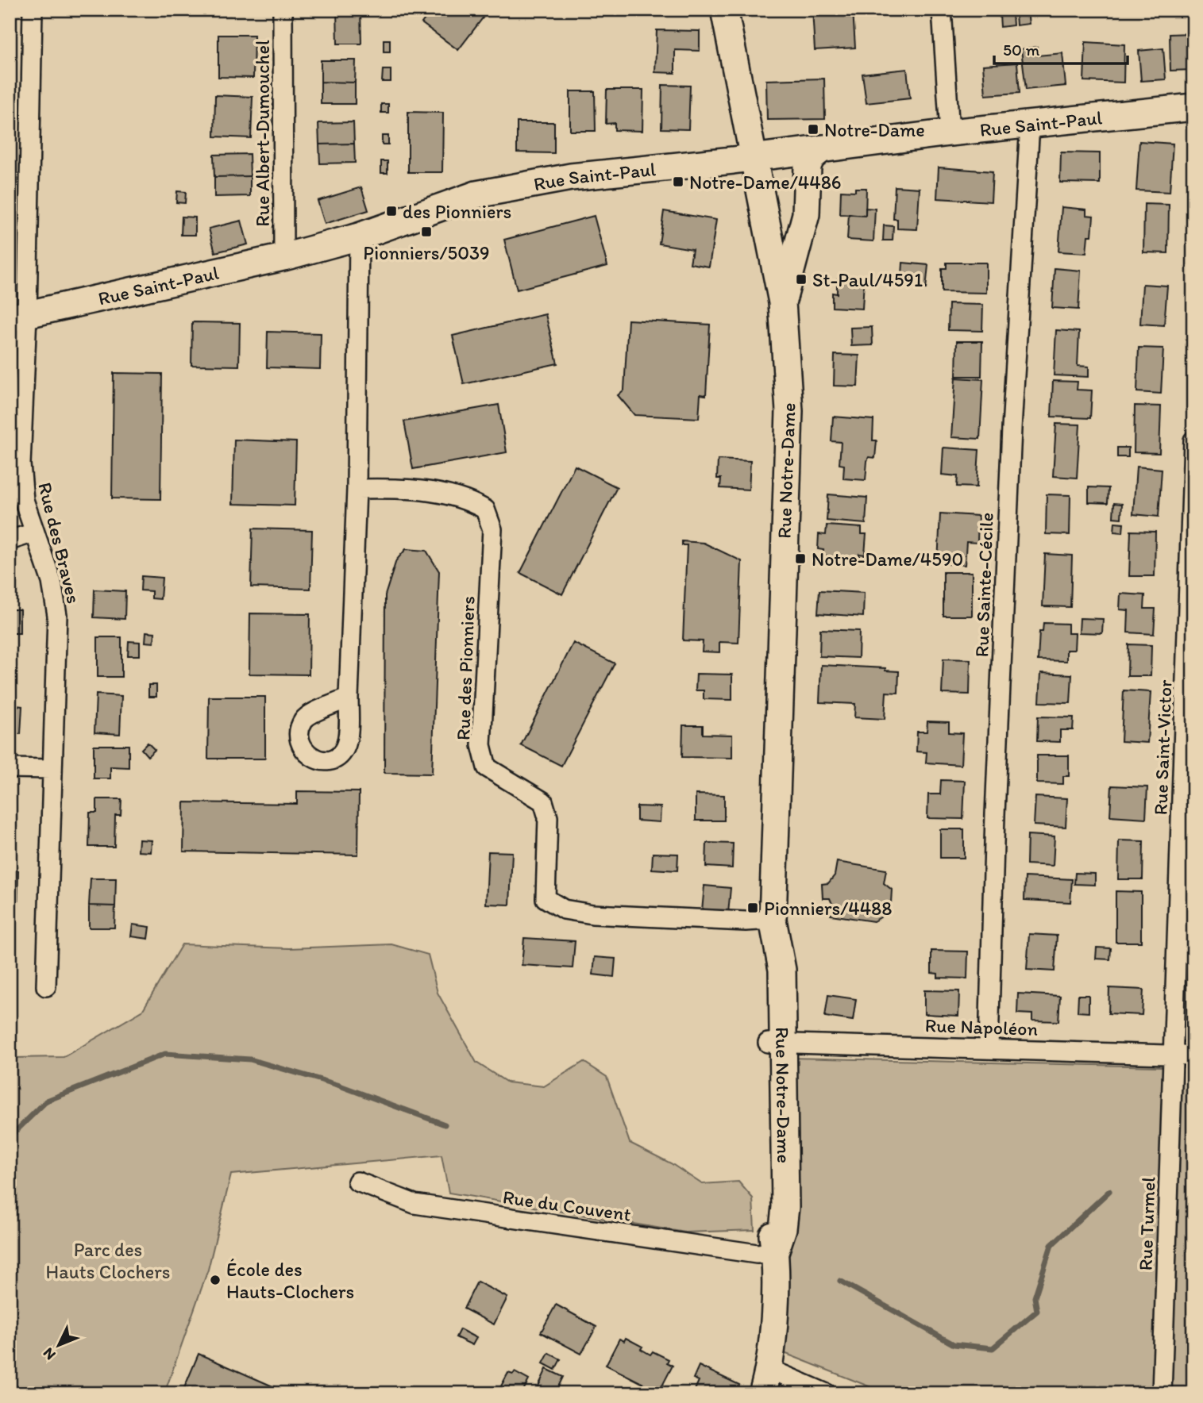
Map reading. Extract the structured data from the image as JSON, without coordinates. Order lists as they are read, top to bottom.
{
  "streets": {
    "street": [
      "Rue Saint-Paul",
      "Rue Albert-Dumouchel",
      "Rue Notre-Dame",
      "Rue des Braves",
      "Rue Sainte-Cécile",
      "Rue des Pionniers",
      "Rue Saint-Victor",
      "Rue Napoléon",
      "Rue du Couvent",
      "Rue Turmel"
    ]
  },
  "crossings": [
    ["Rue Saint-Paul", "Rue Albert-Dumouchel"],
    ["Rue Saint-Paul", "Rue Notre-Dame"],
    ["Rue Saint-Paul", "Rue des Braves"],
    ["Rue Saint-Paul", "Rue Sainte-Cécile"],
    ["Rue Notre-Dame", "Rue des Pionniers"],
    ["Rue Notre-Dame", "Rue Napoléon"],
    ["Rue Notre-Dame", "Rue du Couvent"],
    ["Rue Sainte-Cécile", "Rue Napoléon"],
    ["Rue Saint-Victor", "Rue Napoléon"],
    ["Rue Saint-Victor", "Rue Turmel"],
    ["Rue Napoléon", "Rue Turmel"]
  ],
  "parks": ["Parc des Hauts Clochers"],
  "places": {
    "transit": [
      "Notre-Dame",
      "Notre-Dame/4486",
      "des Pionniers",
      "Pionniers/5039",
      "St-Paul/4591",
      "Notre-Dame/4590",
      "Pionniers/4488"
    ],
    "other": ["École des Hauts-Clochers"]
  },
  "scale_bar": "50 m",
  "north": "bottom left"
}
